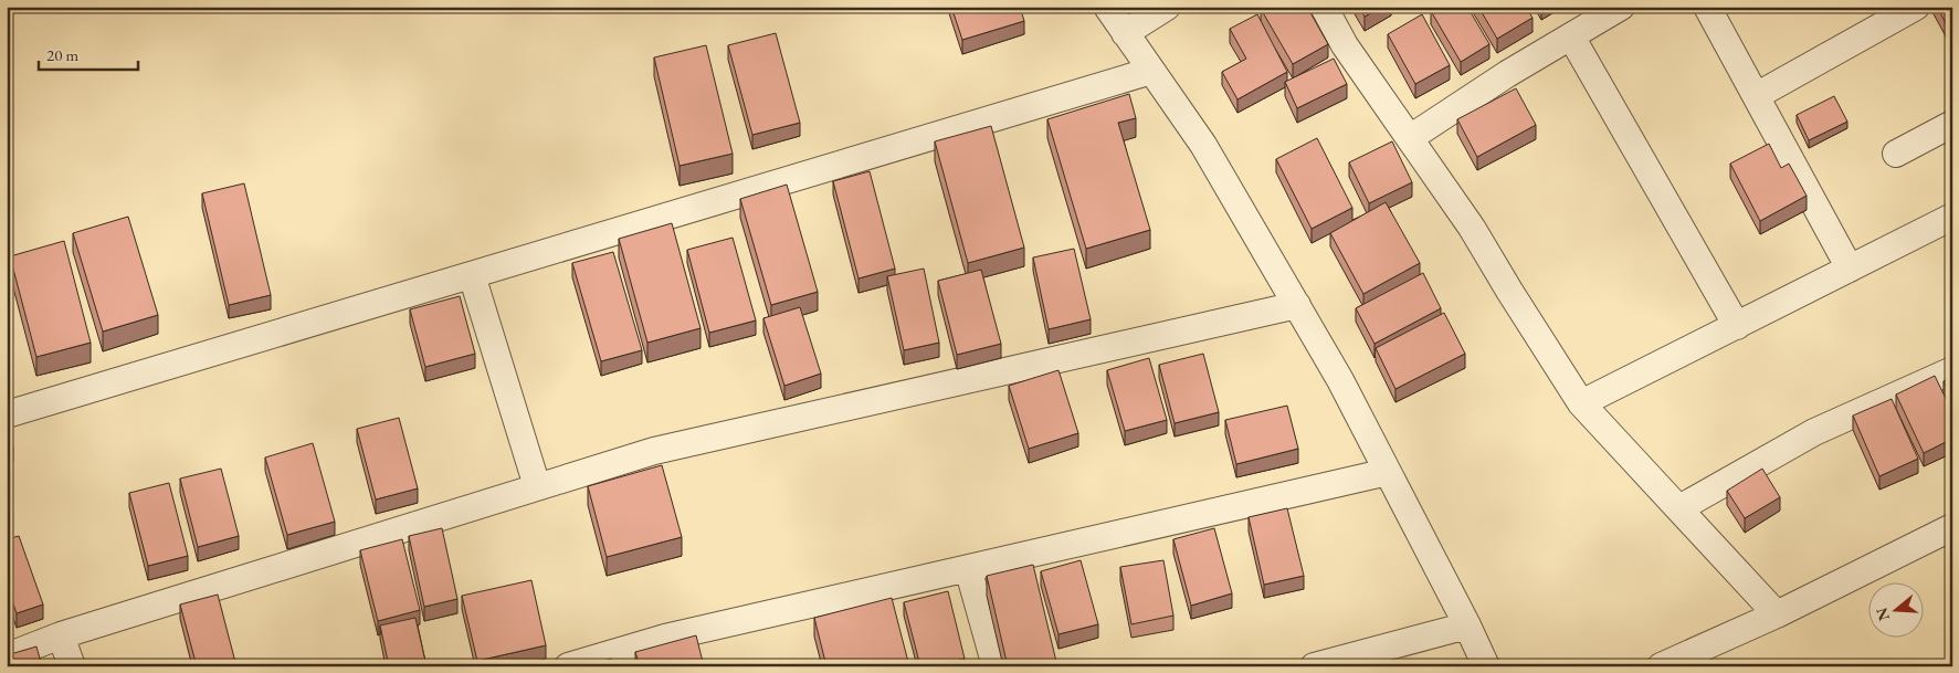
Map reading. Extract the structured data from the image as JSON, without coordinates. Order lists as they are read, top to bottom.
{
  "scale_bar": "20 m",
  "north": "left"
}
